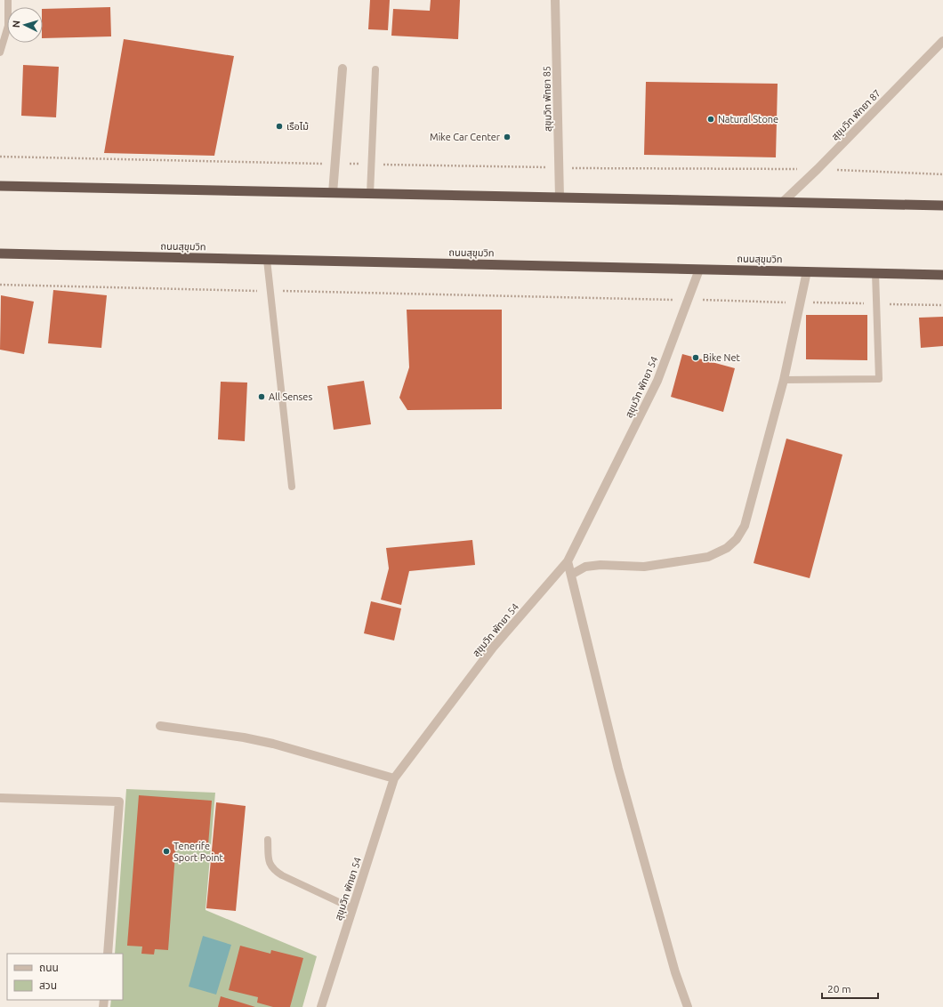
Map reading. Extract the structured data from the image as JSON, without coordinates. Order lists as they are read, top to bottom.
{
  "streets": {
    "highway": ["ถนนสุขุมวิท"],
    "street": ["สุขุมวิท พัทยา 85", "สุขุมวิท พัทยา 87", "สุขุมวิท พัทยา 54"]
  },
  "crossings": [
    ["ถนนสุขุมวิท", "สุขุมวิท พัทยา 54"]
  ],
  "places": [
    "Natural Stone",
    "เรือไม้",
    "Mike Car Center",
    "Bike Net",
    "All Senses",
    "Tenerife Sport Point"
  ],
  "legend": ["ถนน", "สวน"],
  "scale_bar": "20 m",
  "north": "left"
}
